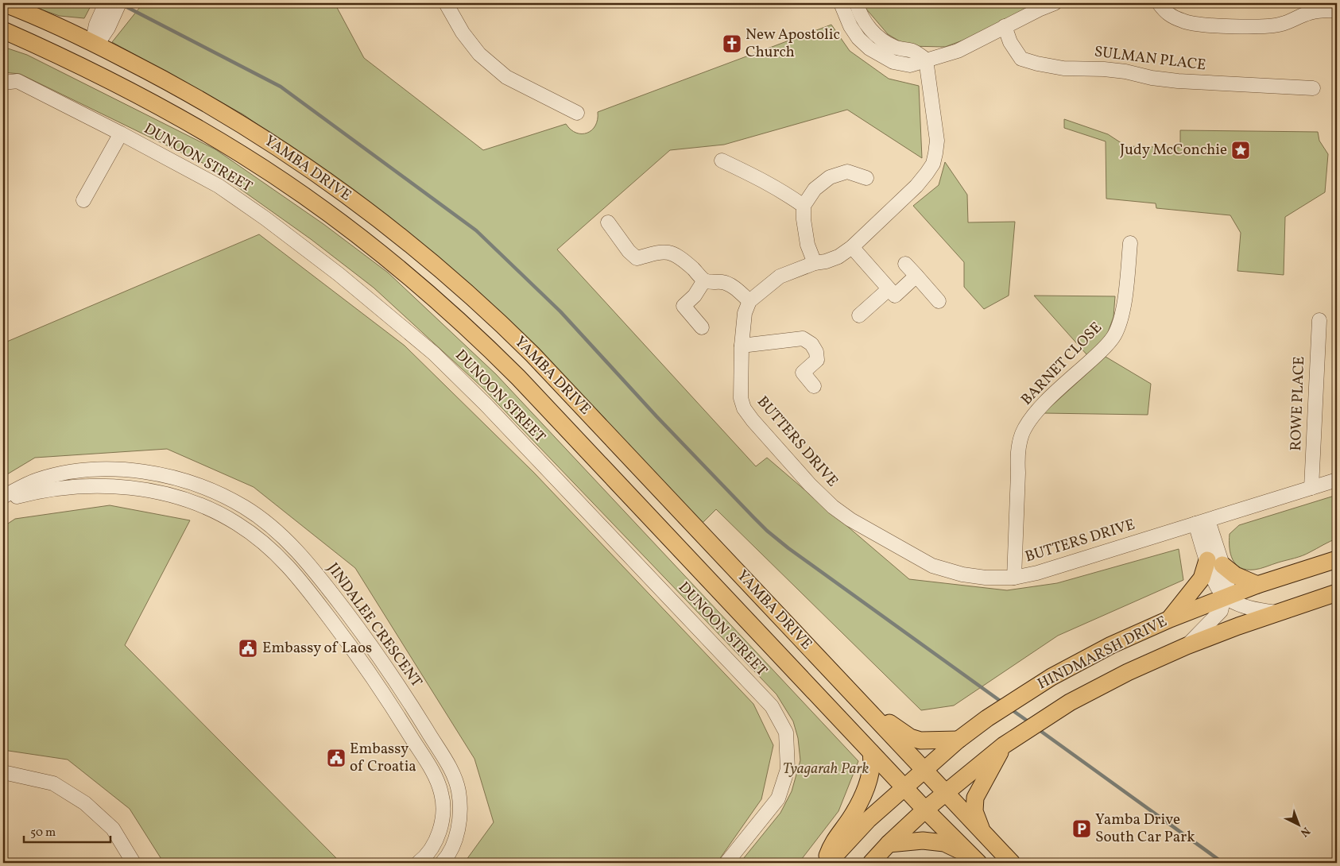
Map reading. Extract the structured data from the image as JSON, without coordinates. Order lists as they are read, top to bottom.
{
  "streets": {
    "main road": ["YAMBA DRIVE", "HINDMARSH DRIVE"],
    "street": [
      "SULMAN PLACE",
      "DUNOON STREET",
      "BARNET CLOSE",
      "ROWE PLACE",
      "BUTTERS DRIVE",
      "JINDALEE CRESCENT"
    ]
  },
  "crossings": [
    ["YAMBA DRIVE", "HINDMARSH DRIVE"],
    ["BARNET CLOSE", "BUTTERS DRIVE"],
    ["ROWE PLACE", "BUTTERS DRIVE"]
  ],
  "parks": ["Tyagarah Park"],
  "places": {
    "church": ["New Apostolic Church"],
    "place": ["Judy McConchie"],
    "public building": ["Embassy of Laos", "Embassy of Croatia"],
    "parking": ["Yamba Drive South Car Park"]
  },
  "scale_bar": "50 m",
  "north": "bottom right"
}
